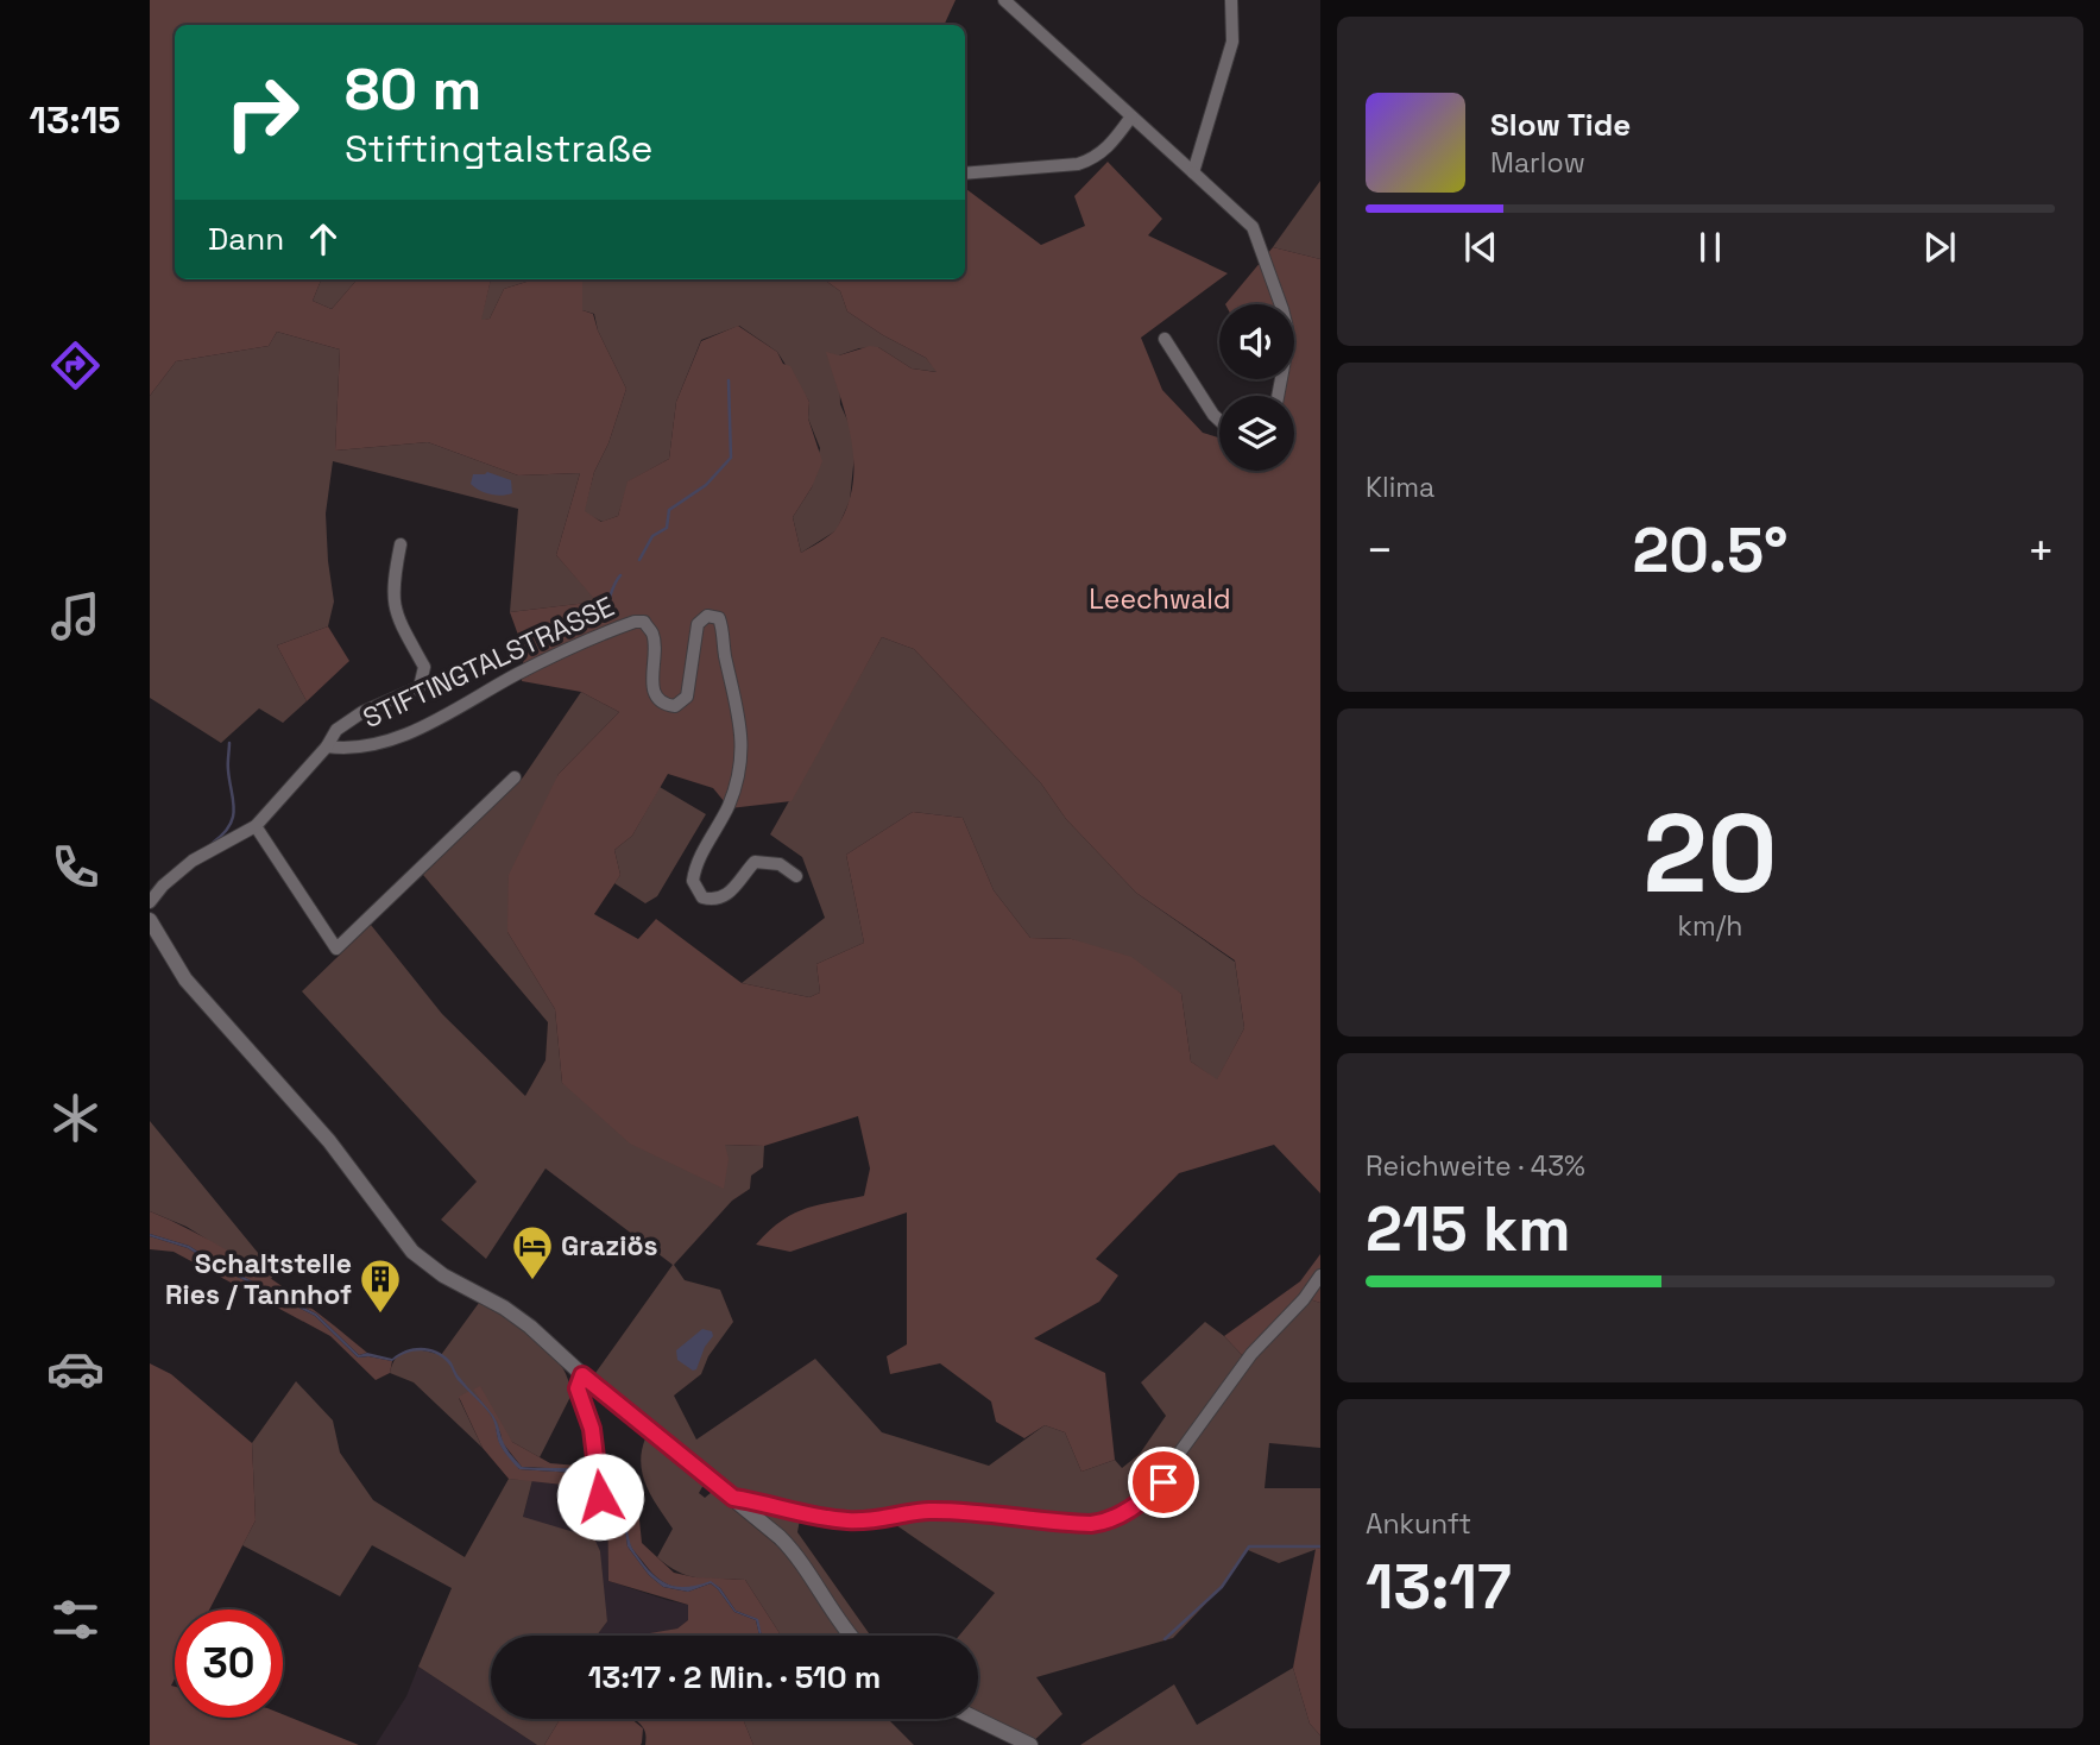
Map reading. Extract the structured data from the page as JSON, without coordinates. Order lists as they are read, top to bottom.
{
  "streets": {
    "street": ["STIFTINGTALSTRASSE"]
  },
  "parks": ["Leechwald"],
  "places": {
    "hotel": ["Graziös"],
    "building": ["Schaltstelle Ries / Tannhof"]
  },
  "page": {
    "tabs": "13:15",
    "turn": ["80 m", "Stiftingtalstraße"],
    "song": ["Slow Tide", "Marlow"],
    "then": "Dann",
    "tile": [
      "Klima",
      ["20", "km/h"],
      ["Reichweite · 43%", "215 km"],
      ["Ankunft", "13:17"]
    ],
    "heat": ["−", "20.5°", "+"],
    "limit": "30",
    "trip": "13:17 · 2 Min. · 510 m"
  }
}
